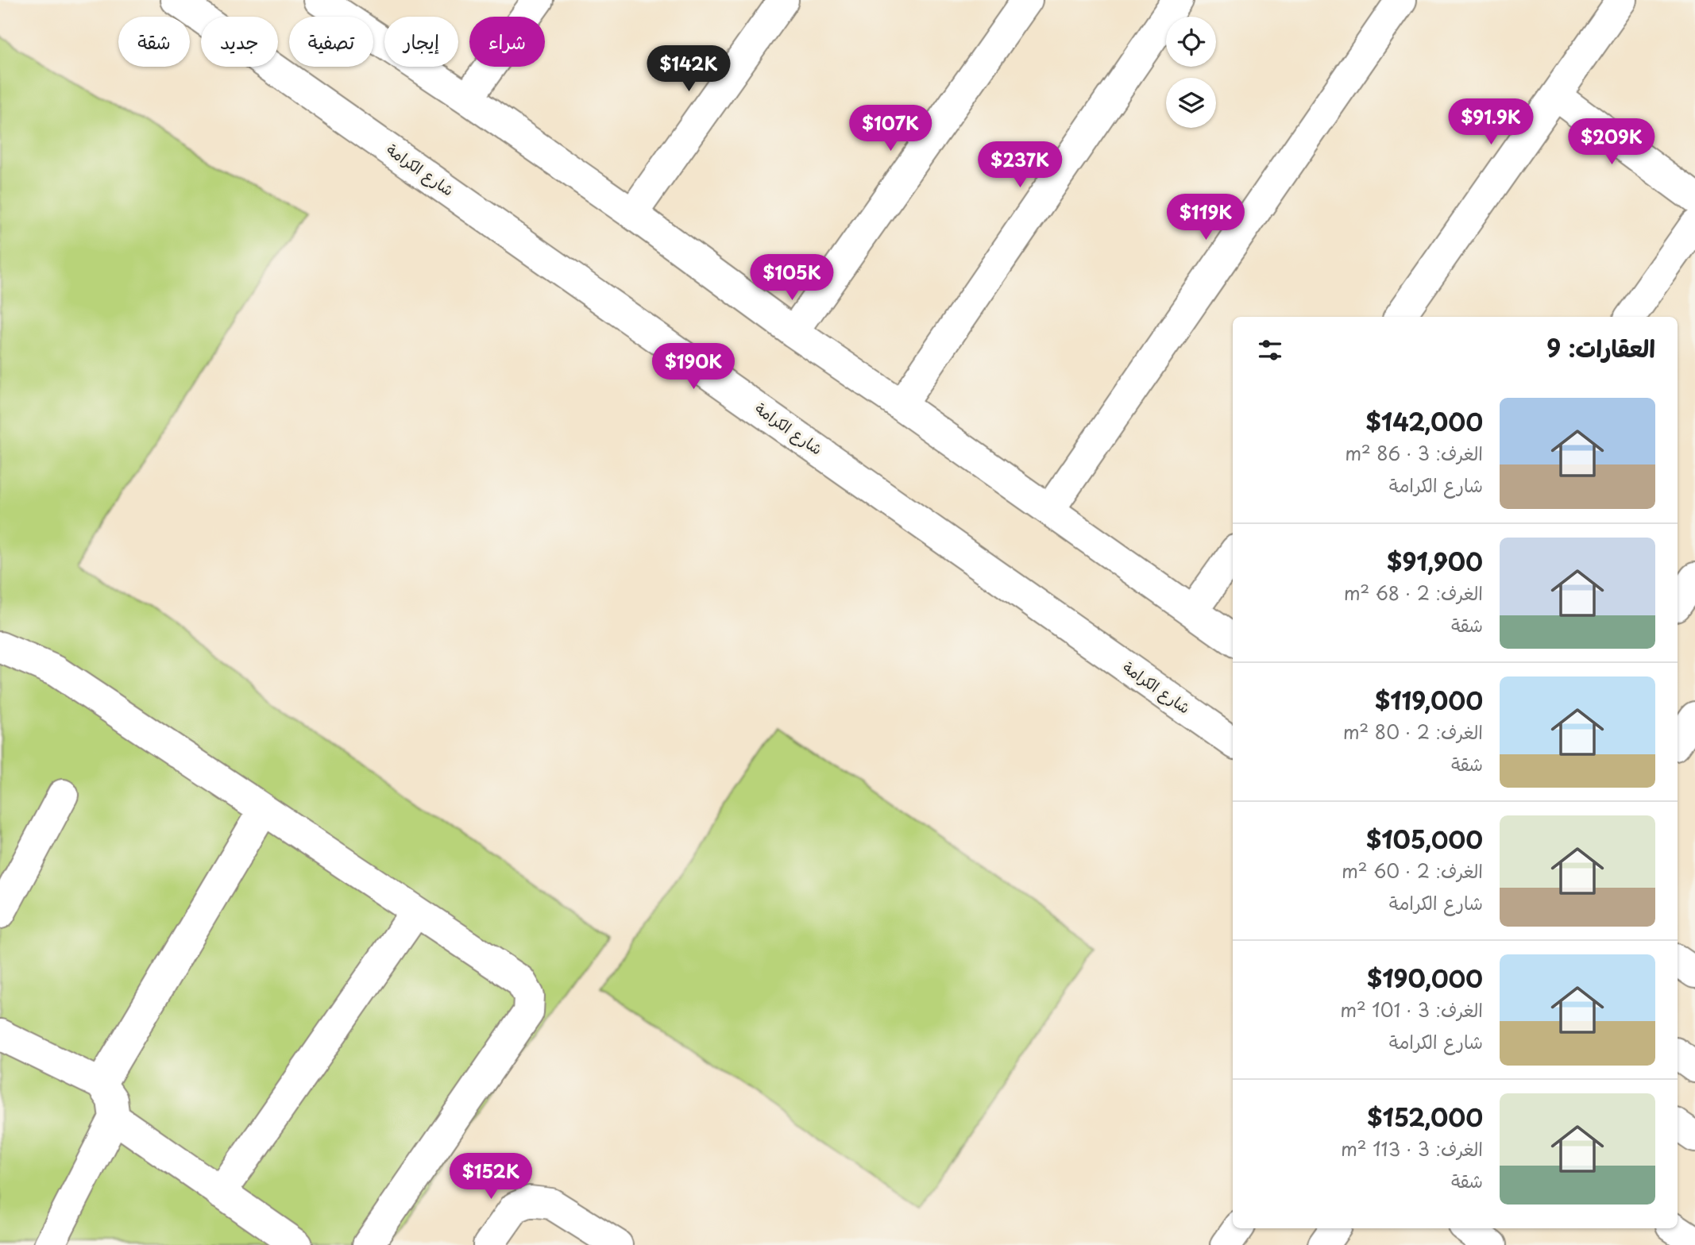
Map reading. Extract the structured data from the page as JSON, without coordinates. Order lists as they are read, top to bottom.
{
  "streets": {
    "street": ["شارع الكرامة"]
  },
  "page": {
    "chip": [
      "شراء",
      "إيجار",
      "تصفية",
      "جديد",
      "شقة"
    ],
    "price": [
      "$142K",
      "$91.9K",
      "$107K",
      "$209K",
      "$237K",
      "$119K",
      "$105K",
      "$190K",
      "$152K"
    ],
    "heading": "العقارات: 9",
    "list": [
      {
        "name": "$142,000",
        "note": "الغرف: 3 · 86 m² · شارع الكرامة"
      },
      {
        "name": "$91,900",
        "note": "الغرف: 2 · 68 m² · شقة"
      },
      {
        "name": "$119,000",
        "note": "الغرف: 2 · 80 m² · شقة"
      },
      {
        "name": "$105,000",
        "note": "الغرف: 2 · 60 m² · شارع الكرامة"
      },
      {
        "name": "$190,000",
        "note": "الغرف: 3 · 101 m² · شارع الكرامة"
      },
      {
        "name": "$152,000",
        "note": "الغرف: 3 · 113 m² · شقة"
      }
    ]
  }
}
